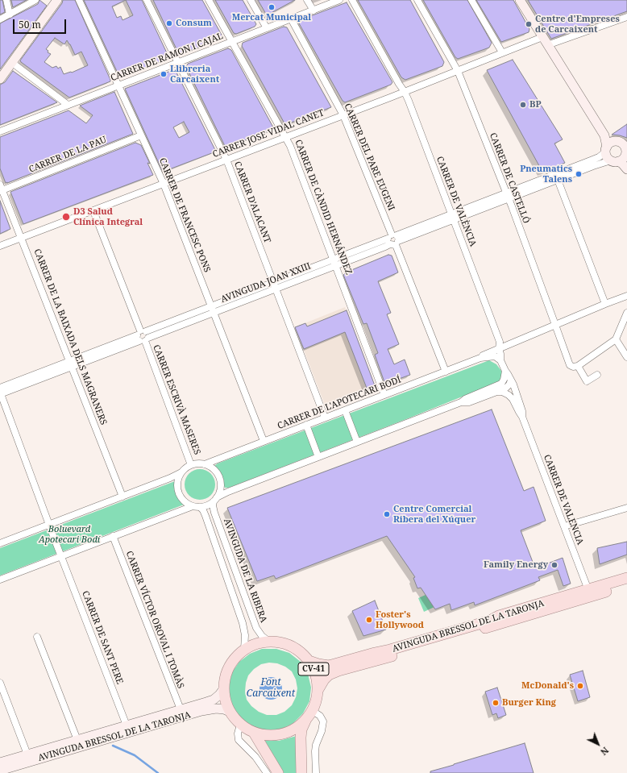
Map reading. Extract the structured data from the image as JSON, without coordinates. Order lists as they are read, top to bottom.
{
  "streets": {
    "main road": ["AVINGUDA BRESSOL DE LA TARONJA", "CV-41"],
    "street": [
      "CARRER DE RAMON I CAJAL",
      "CARRER JOSE VIDAL CANET",
      "CARRER DE LA PAU",
      "CARRER DEL PARE EUGENI",
      "CARRER DE CASTELLÓ",
      "CARRER DE VALÈNCIA",
      "CARRER D'ALACANT",
      "CARRER DE CÀNDID HERNÁNDEZ",
      "CARRER DE FRANCESC PONS",
      "AVINGUDA JOAN XXIII",
      "CARRER DE LA BAIXADA DELS MAGRANERS",
      "CARRER ESCRIVÀ MASERES",
      "CARRER DE L'APOTECARI BODÍ",
      "CARRER DE VALENCIA",
      "AVINGUDA DE LA RIBERA",
      "CARRER VÍCTOR OROVAL I TOMÀS",
      "CARRER DE SANT PERE"
    ]
  },
  "crossings": [
    ["CARRER DE RAMON I CAJAL", "CARRER DEL PARE EUGENI"],
    ["CARRER DE RAMON I CAJAL", "CARRER D'ALACANT"],
    ["CARRER DE RAMON I CAJAL", "CARRER DE CÀNDID HERNÁNDEZ"],
    ["CARRER DE RAMON I CAJAL", "CARRER DE FRANCESC PONS"],
    ["CARRER JOSE VIDAL CANET", "CARRER DEL PARE EUGENI"],
    ["CARRER JOSE VIDAL CANET", "CARRER DE CASTELLÓ"],
    ["CARRER JOSE VIDAL CANET", "CARRER DE VALÈNCIA"],
    ["CARRER JOSE VIDAL CANET", "CARRER D'ALACANT"],
    ["CARRER JOSE VIDAL CANET", "CARRER DE CÀNDID HERNÁNDEZ"],
    ["CARRER JOSE VIDAL CANET", "CARRER DE FRANCESC PONS"],
    ["CARRER JOSE VIDAL CANET", "CARRER DE LA BAIXADA DELS MAGRANERS"],
    ["CARRER JOSE VIDAL CANET", "CARRER ESCRIVÀ MASERES"],
    ["CARRER DE LA PAU", "CARRER DE FRANCESC PONS"],
    ["CARRER DE LA PAU", "CARRER DE LA BAIXADA DELS MAGRANERS"],
    ["CARRER DEL PARE EUGENI", "AVINGUDA JOAN XXIII"],
    ["CARRER DEL PARE EUGENI", "CARRER DE L'APOTECARI BODÍ"],
    ["CARRER DE CASTELLÓ", "AVINGUDA JOAN XXIII"],
    ["CARRER DE CASTELLÓ", "CARRER DE L'APOTECARI BODÍ"],
    ["CARRER DE VALÈNCIA", "AVINGUDA JOAN XXIII"],
    ["CARRER DE VALÈNCIA", "CARRER DE L'APOTECARI BODÍ"],
    ["CARRER DE VALÈNCIA", "CARRER DE VALENCIA"],
    ["CARRER D'ALACANT", "AVINGUDA JOAN XXIII"],
    ["CARRER D'ALACANT", "CARRER DE L'APOTECARI BODÍ"],
    ["CARRER DE CÀNDID HERNÁNDEZ", "AVINGUDA JOAN XXIII"],
    ["CARRER DE CÀNDID HERNÁNDEZ", "CARRER DE L'APOTECARI BODÍ"],
    ["CARRER DE FRANCESC PONS", "AVINGUDA JOAN XXIII"],
    ["CARRER DE FRANCESC PONS", "CARRER DE L'APOTECARI BODÍ"],
    ["AVINGUDA JOAN XXIII", "CARRER DE LA BAIXADA DELS MAGRANERS"],
    ["AVINGUDA JOAN XXIII", "CARRER ESCRIVÀ MASERES"],
    ["CARRER ESCRIVÀ MASERES", "CARRER DE L'APOTECARI BODÍ"],
    ["CARRER ESCRIVÀ MASERES", "AVINGUDA DE LA RIBERA"],
    ["CARRER DE L'APOTECARI BODÍ", "AVINGUDA DE LA RIBERA"],
    ["CARRER DE VALENCIA", "AVINGUDA BRESSOL DE LA TARONJA"],
    ["AVINGUDA DE LA RIBERA", "AVINGUDA BRESSOL DE LA TARONJA"],
    ["AVINGUDA DE LA RIBERA", "CV-41"],
    ["CARRER VÍCTOR OROVAL I TOMÀS", "AVINGUDA BRESSOL DE LA TARONJA"],
    ["AVINGUDA BRESSOL DE LA TARONJA", "CARRER DE SANT PERE"],
    ["AVINGUDA BRESSOL DE LA TARONJA", "CV-41"]
  ],
  "water": ["Font Carcaixent"],
  "parks": ["Boluevard Apotecari Bodí"],
  "places": [
    "Mercat Municipal",
    "Consum",
    "Centre d'Empreses de Carcaixent",
    "Llibreria Carcaixent",
    "BP",
    "Pneumatics Talens",
    "D3 Salud Clínica Integral",
    "Centre Comercial Ribera del Xúquer",
    "Family Energy",
    "Foster's Hollywood",
    "McDonald's",
    "Burger King"
  ],
  "scale_bar": "50 m",
  "north": "bottom right"
}
